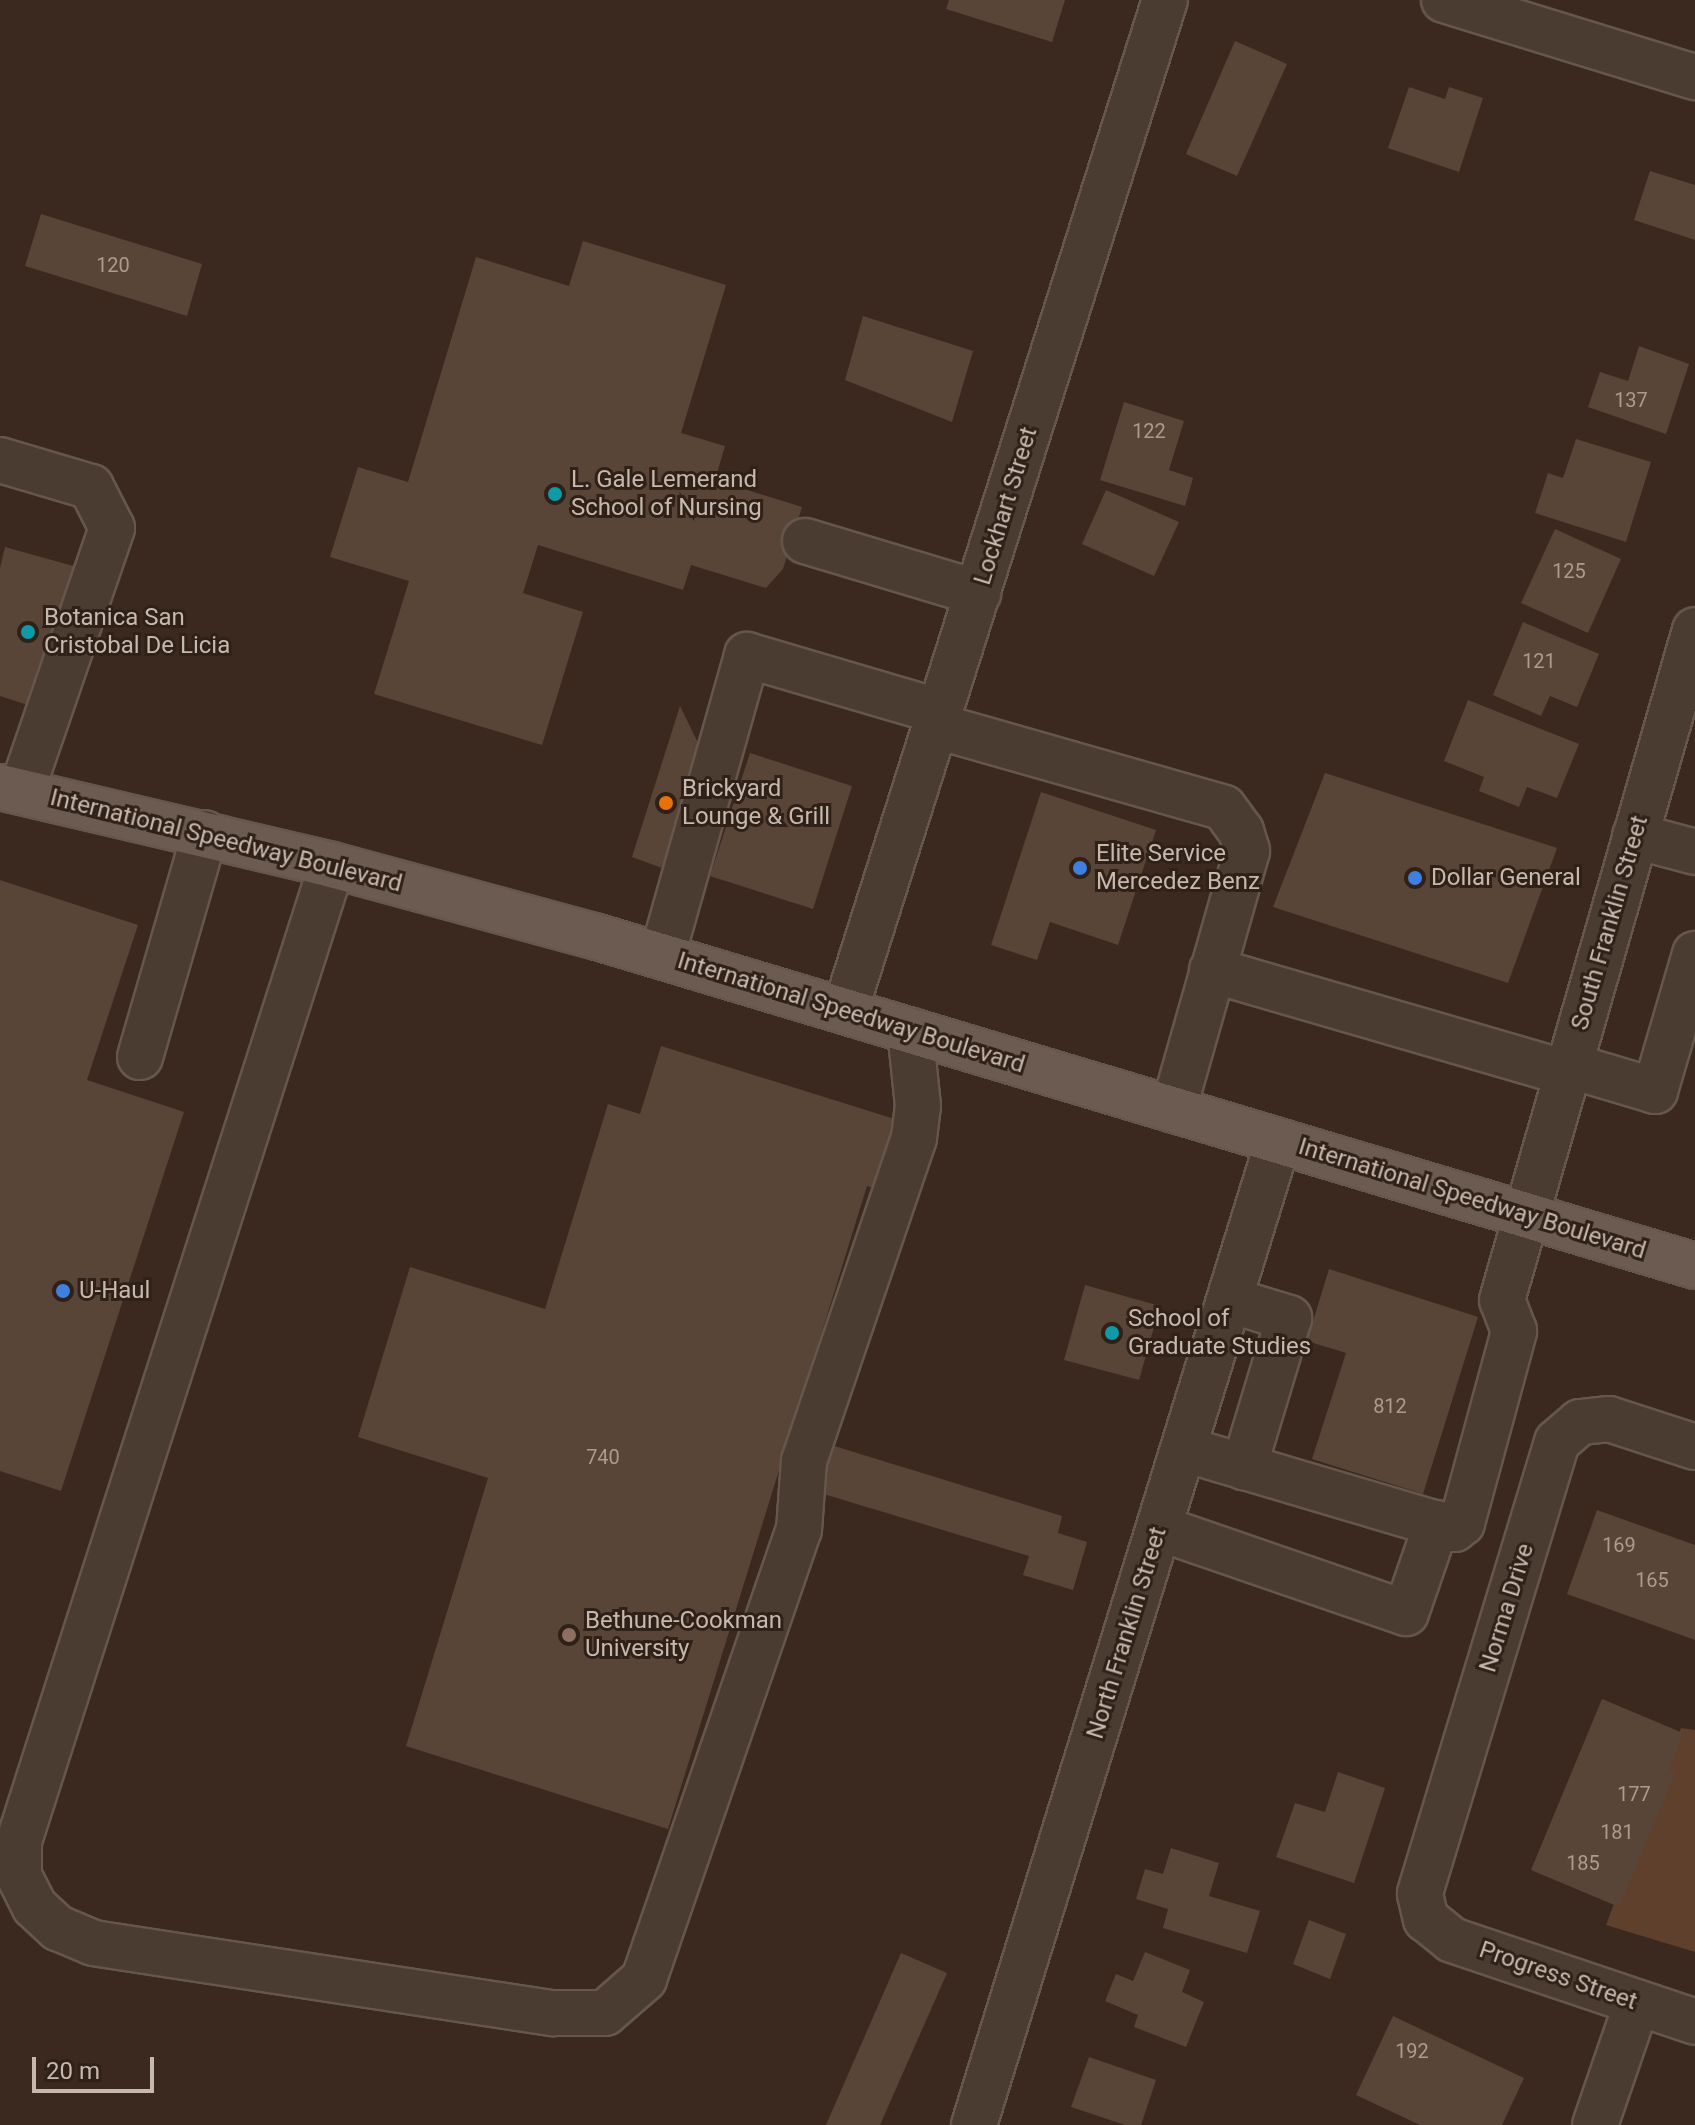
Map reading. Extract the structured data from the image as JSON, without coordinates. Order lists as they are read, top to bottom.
{
  "streets": {
    "main road": ["International Speedway Boulevard"],
    "street": [
      "Lockhart Street",
      "South Franklin Street",
      "Norma Drive",
      "North Franklin Street",
      "Progress Street"
    ]
  },
  "crossings": [
    ["Lockhart Street", "International Speedway Boulevard"],
    ["International Speedway Boulevard", "South Franklin Street"],
    ["International Speedway Boulevard", "North Franklin Street"],
    ["Norma Drive", "Progress Street"]
  ],
  "places": [
    "L. Gale Lemerand School of Nursing",
    "Botanica San Cristobal De Licia",
    "Brickyard Lounge & Grill",
    "Elite Service Mercedez Benz",
    "Dollar General",
    "U-Haul",
    "School of Graduate Studies",
    "Bethune-Cookman University"
  ],
  "house_numbers": [
    "120",
    "137",
    "122",
    "125",
    "121",
    "812",
    "740",
    "169",
    "165",
    "177",
    "181",
    "185",
    "192"
  ],
  "scale_bar": "20 m"
}
